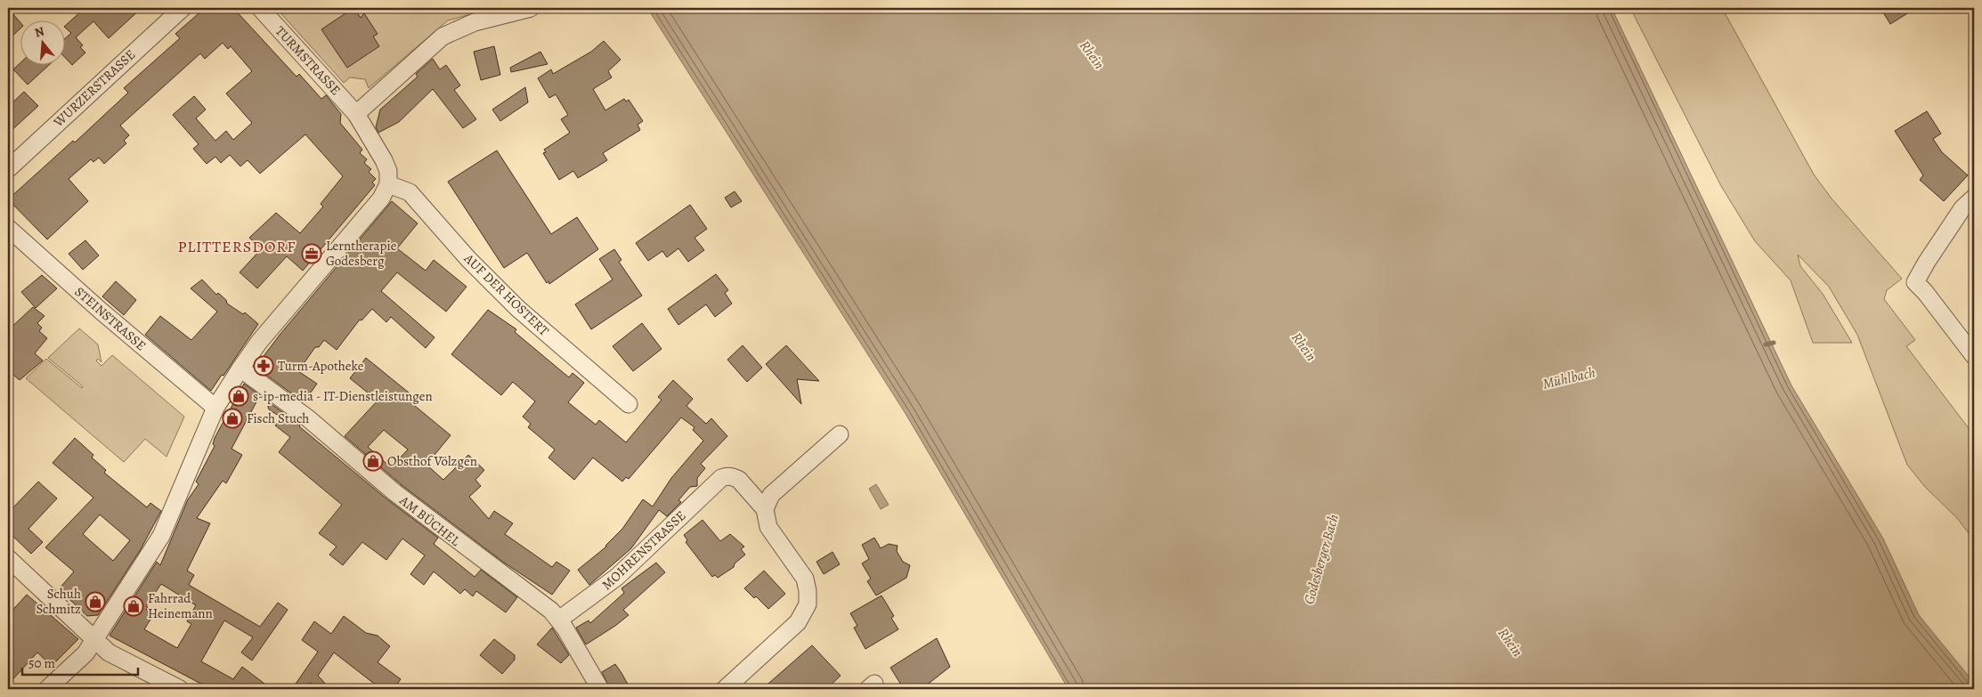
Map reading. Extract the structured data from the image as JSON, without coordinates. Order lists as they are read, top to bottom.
{
  "streets": {
    "street": [
      "TURMSTRASSE",
      "WURZERSTRASSE",
      "AUF DER HOSTERT",
      "STEINSTRASSE",
      "AM BÜCHEL",
      "MOHRENSTRASSE"
    ]
  },
  "crossings": [
    ["TURMSTRASSE", "AUF DER HOSTERT"],
    ["AM BÜCHEL", "MOHRENSTRASSE"]
  ],
  "districts": ["PLITTERSDORF"],
  "water": ["Rhein", "Mühlbach", "Godesberger Bach"],
  "places": {
    "office": ["Lerntherapie Godesberg"],
    "pharmacy": ["Turm-Apotheke"],
    "shop": [
      "s-ip-media - IT-Dienstleistungen",
      "Fisch Stuch",
      "Obsthof Völzgen",
      "Schuh Schmitz",
      "Fahrrad Heinemann"
    ]
  },
  "scale_bar": "50 m",
  "north": "top"
}
